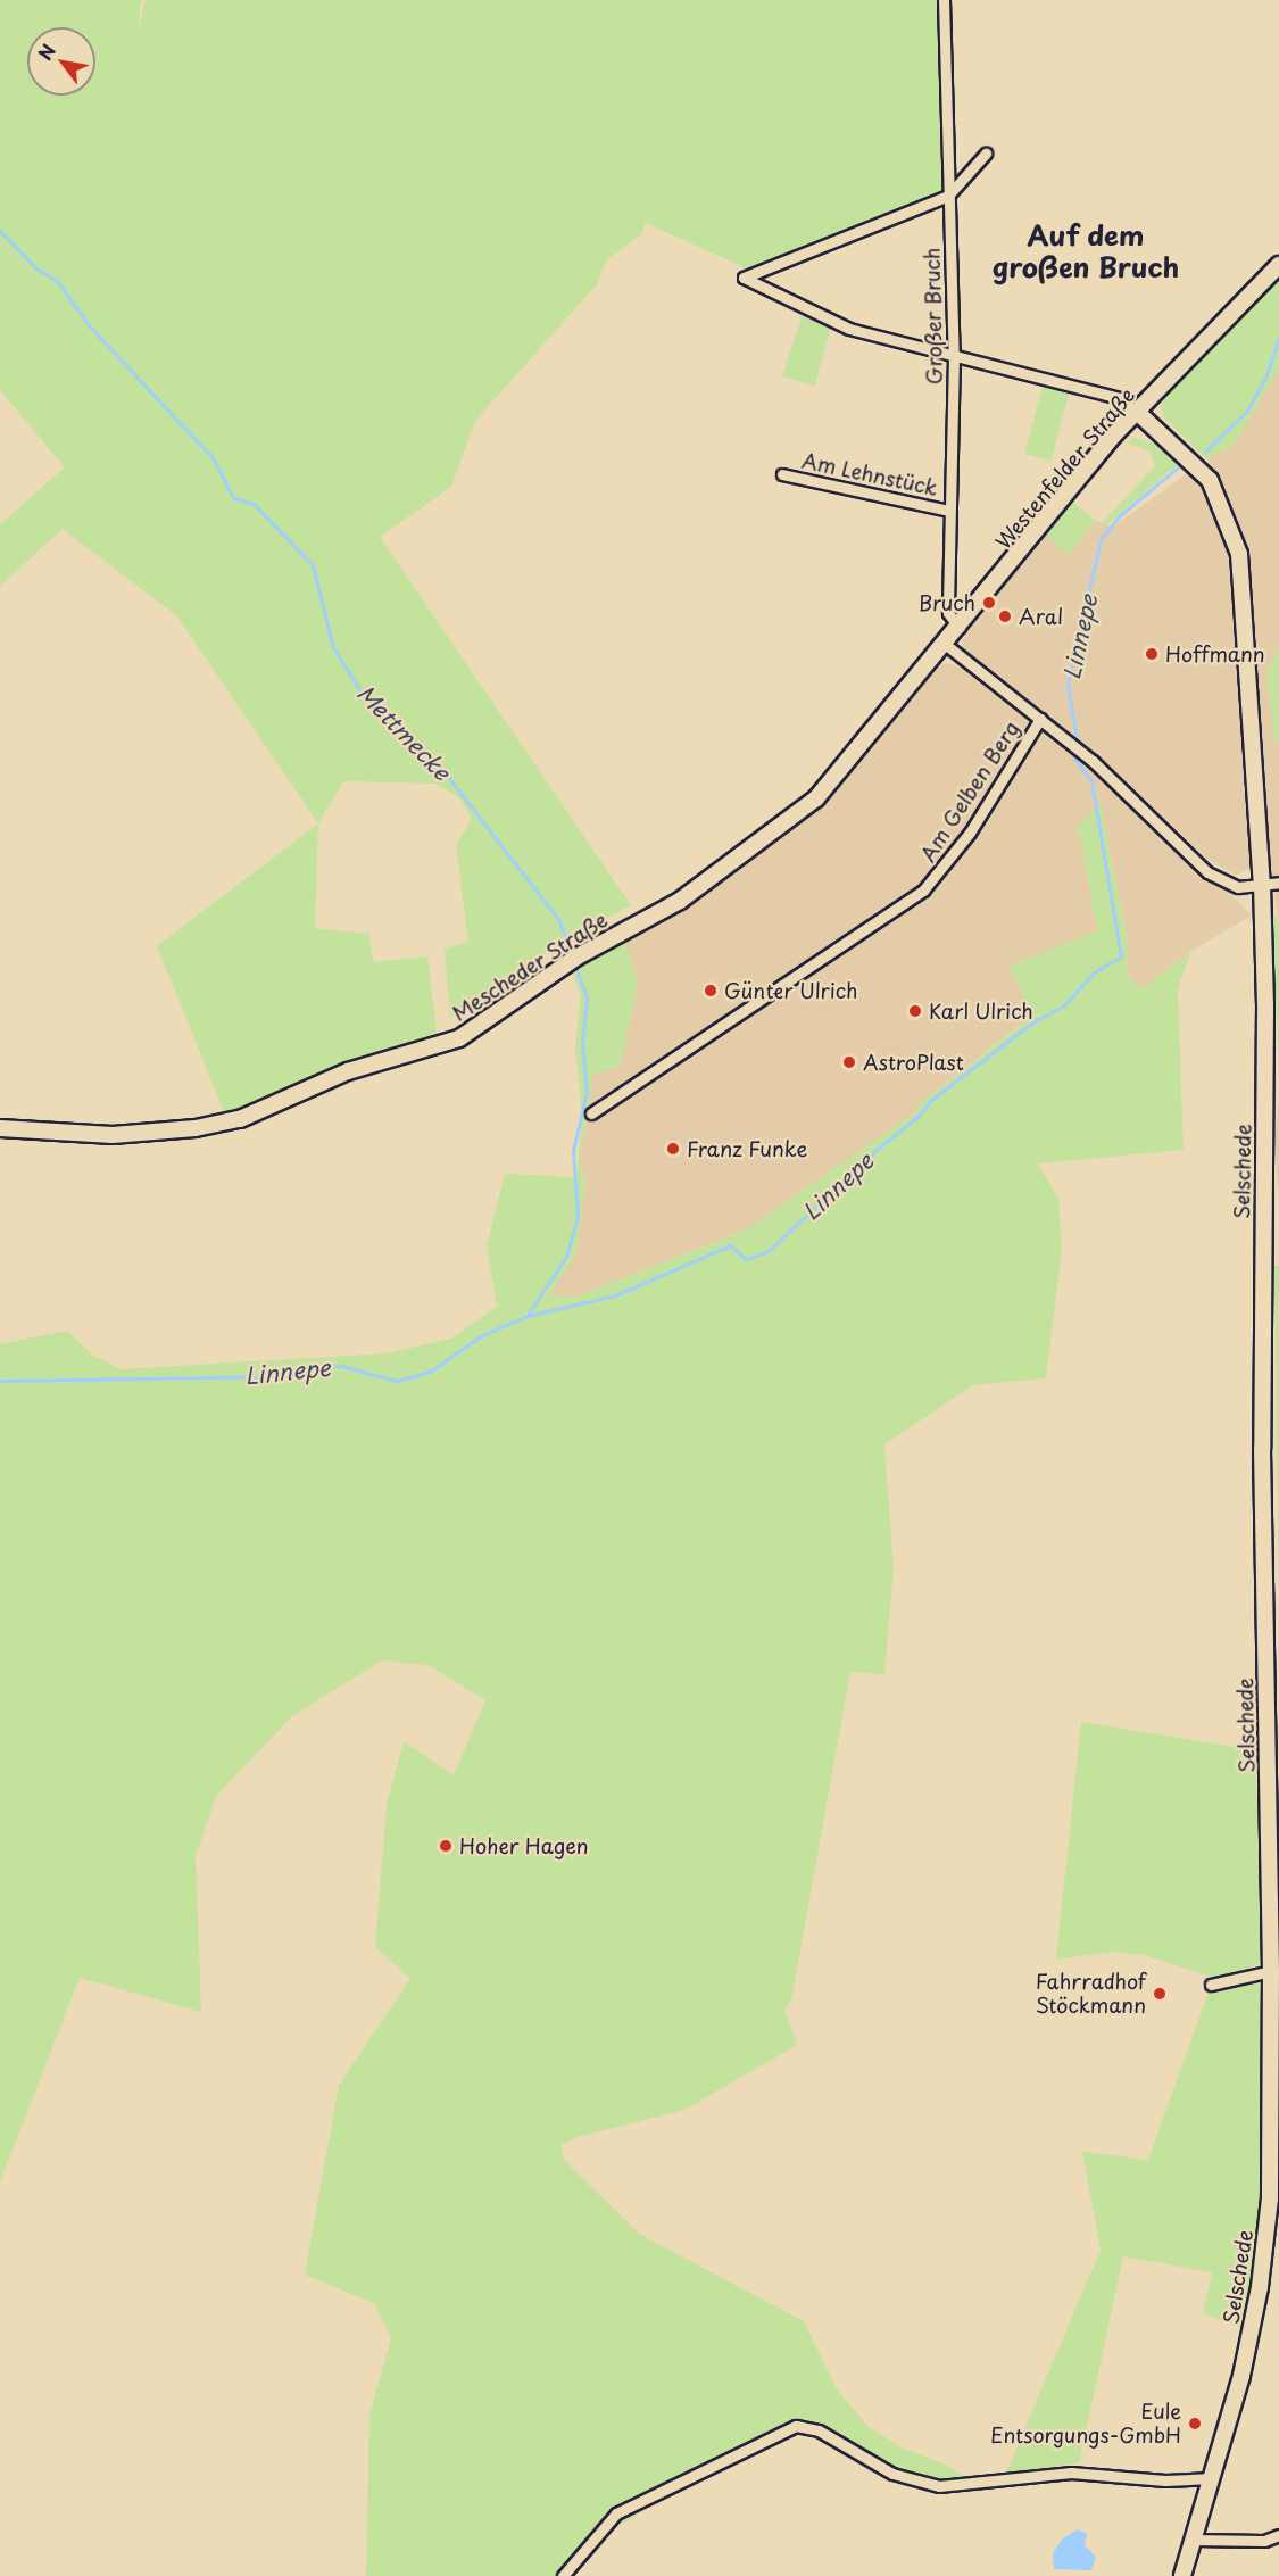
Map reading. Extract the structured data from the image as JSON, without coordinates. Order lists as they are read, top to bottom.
{
  "streets": {
    "street": [
      "Großer Bruch",
      "Westenfelder Straße",
      "Am Lehnstück",
      "Am Gelben Berg",
      "Mescheder Straße",
      "Selschede"
    ]
  },
  "crossings": [
    ["Großer Bruch", "Westenfelder Straße"],
    ["Großer Bruch", "Am Lehnstück"],
    ["Westenfelder Straße", "Am Gelben Berg"],
    ["Westenfelder Straße", "Mescheder Straße"],
    ["Westenfelder Straße", "Selschede"],
    ["Am Gelben Berg", "Mescheder Straße"],
    ["Am Gelben Berg", "Selschede"]
  ],
  "districts": ["Auf dem großen Bruch"],
  "water": ["Linnepe", "Mettmecke"],
  "places": [
    "Bruch",
    "Aral",
    "Hoffmann",
    "Günter Ulrich",
    "Karl Ulrich",
    "AstroPlast",
    "Franz Funke",
    "Hoher Hagen",
    "Fahrradhof Stöckmann",
    "Eule Entsorgungs-GmbH"
  ],
  "north": "top left"
}
